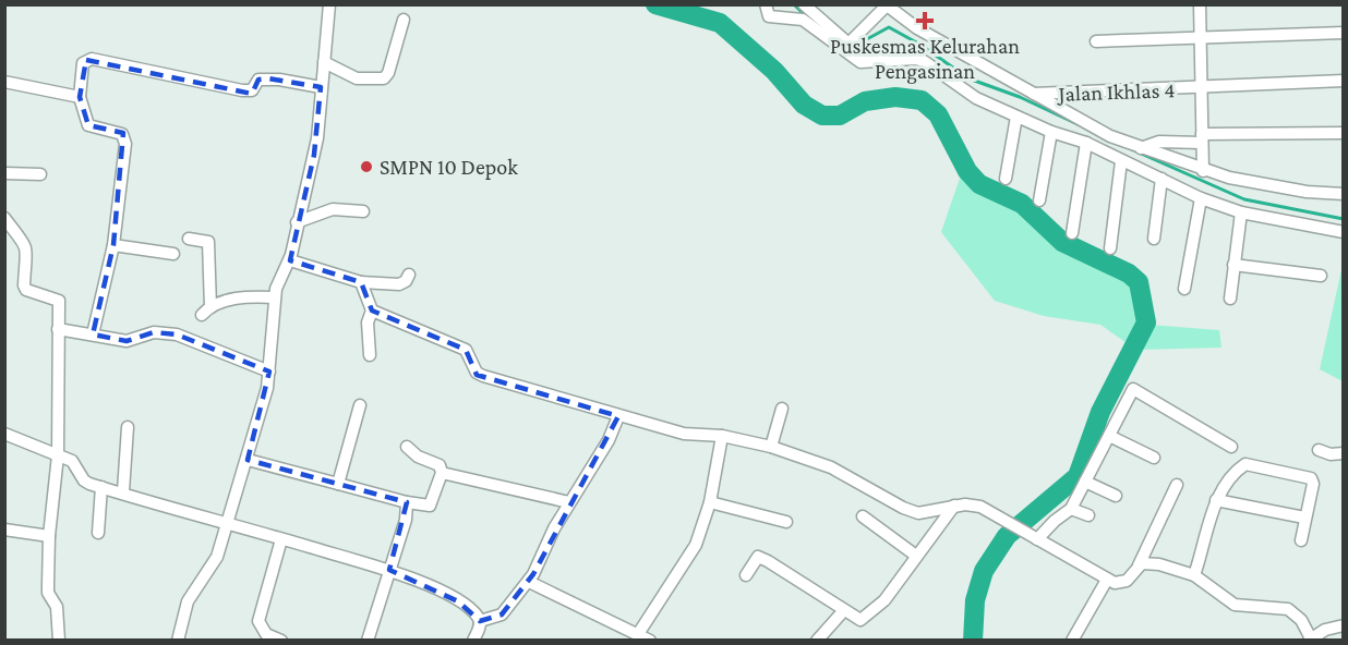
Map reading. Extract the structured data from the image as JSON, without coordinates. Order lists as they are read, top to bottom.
{
  "streets": {
    "street": ["Jalan Ikhlas 4"]
  },
  "places": {
    "health": ["Puskesmas Kelurahan Pengasinan"],
    "other": ["SMPN 10 Depok"]
  }
}
